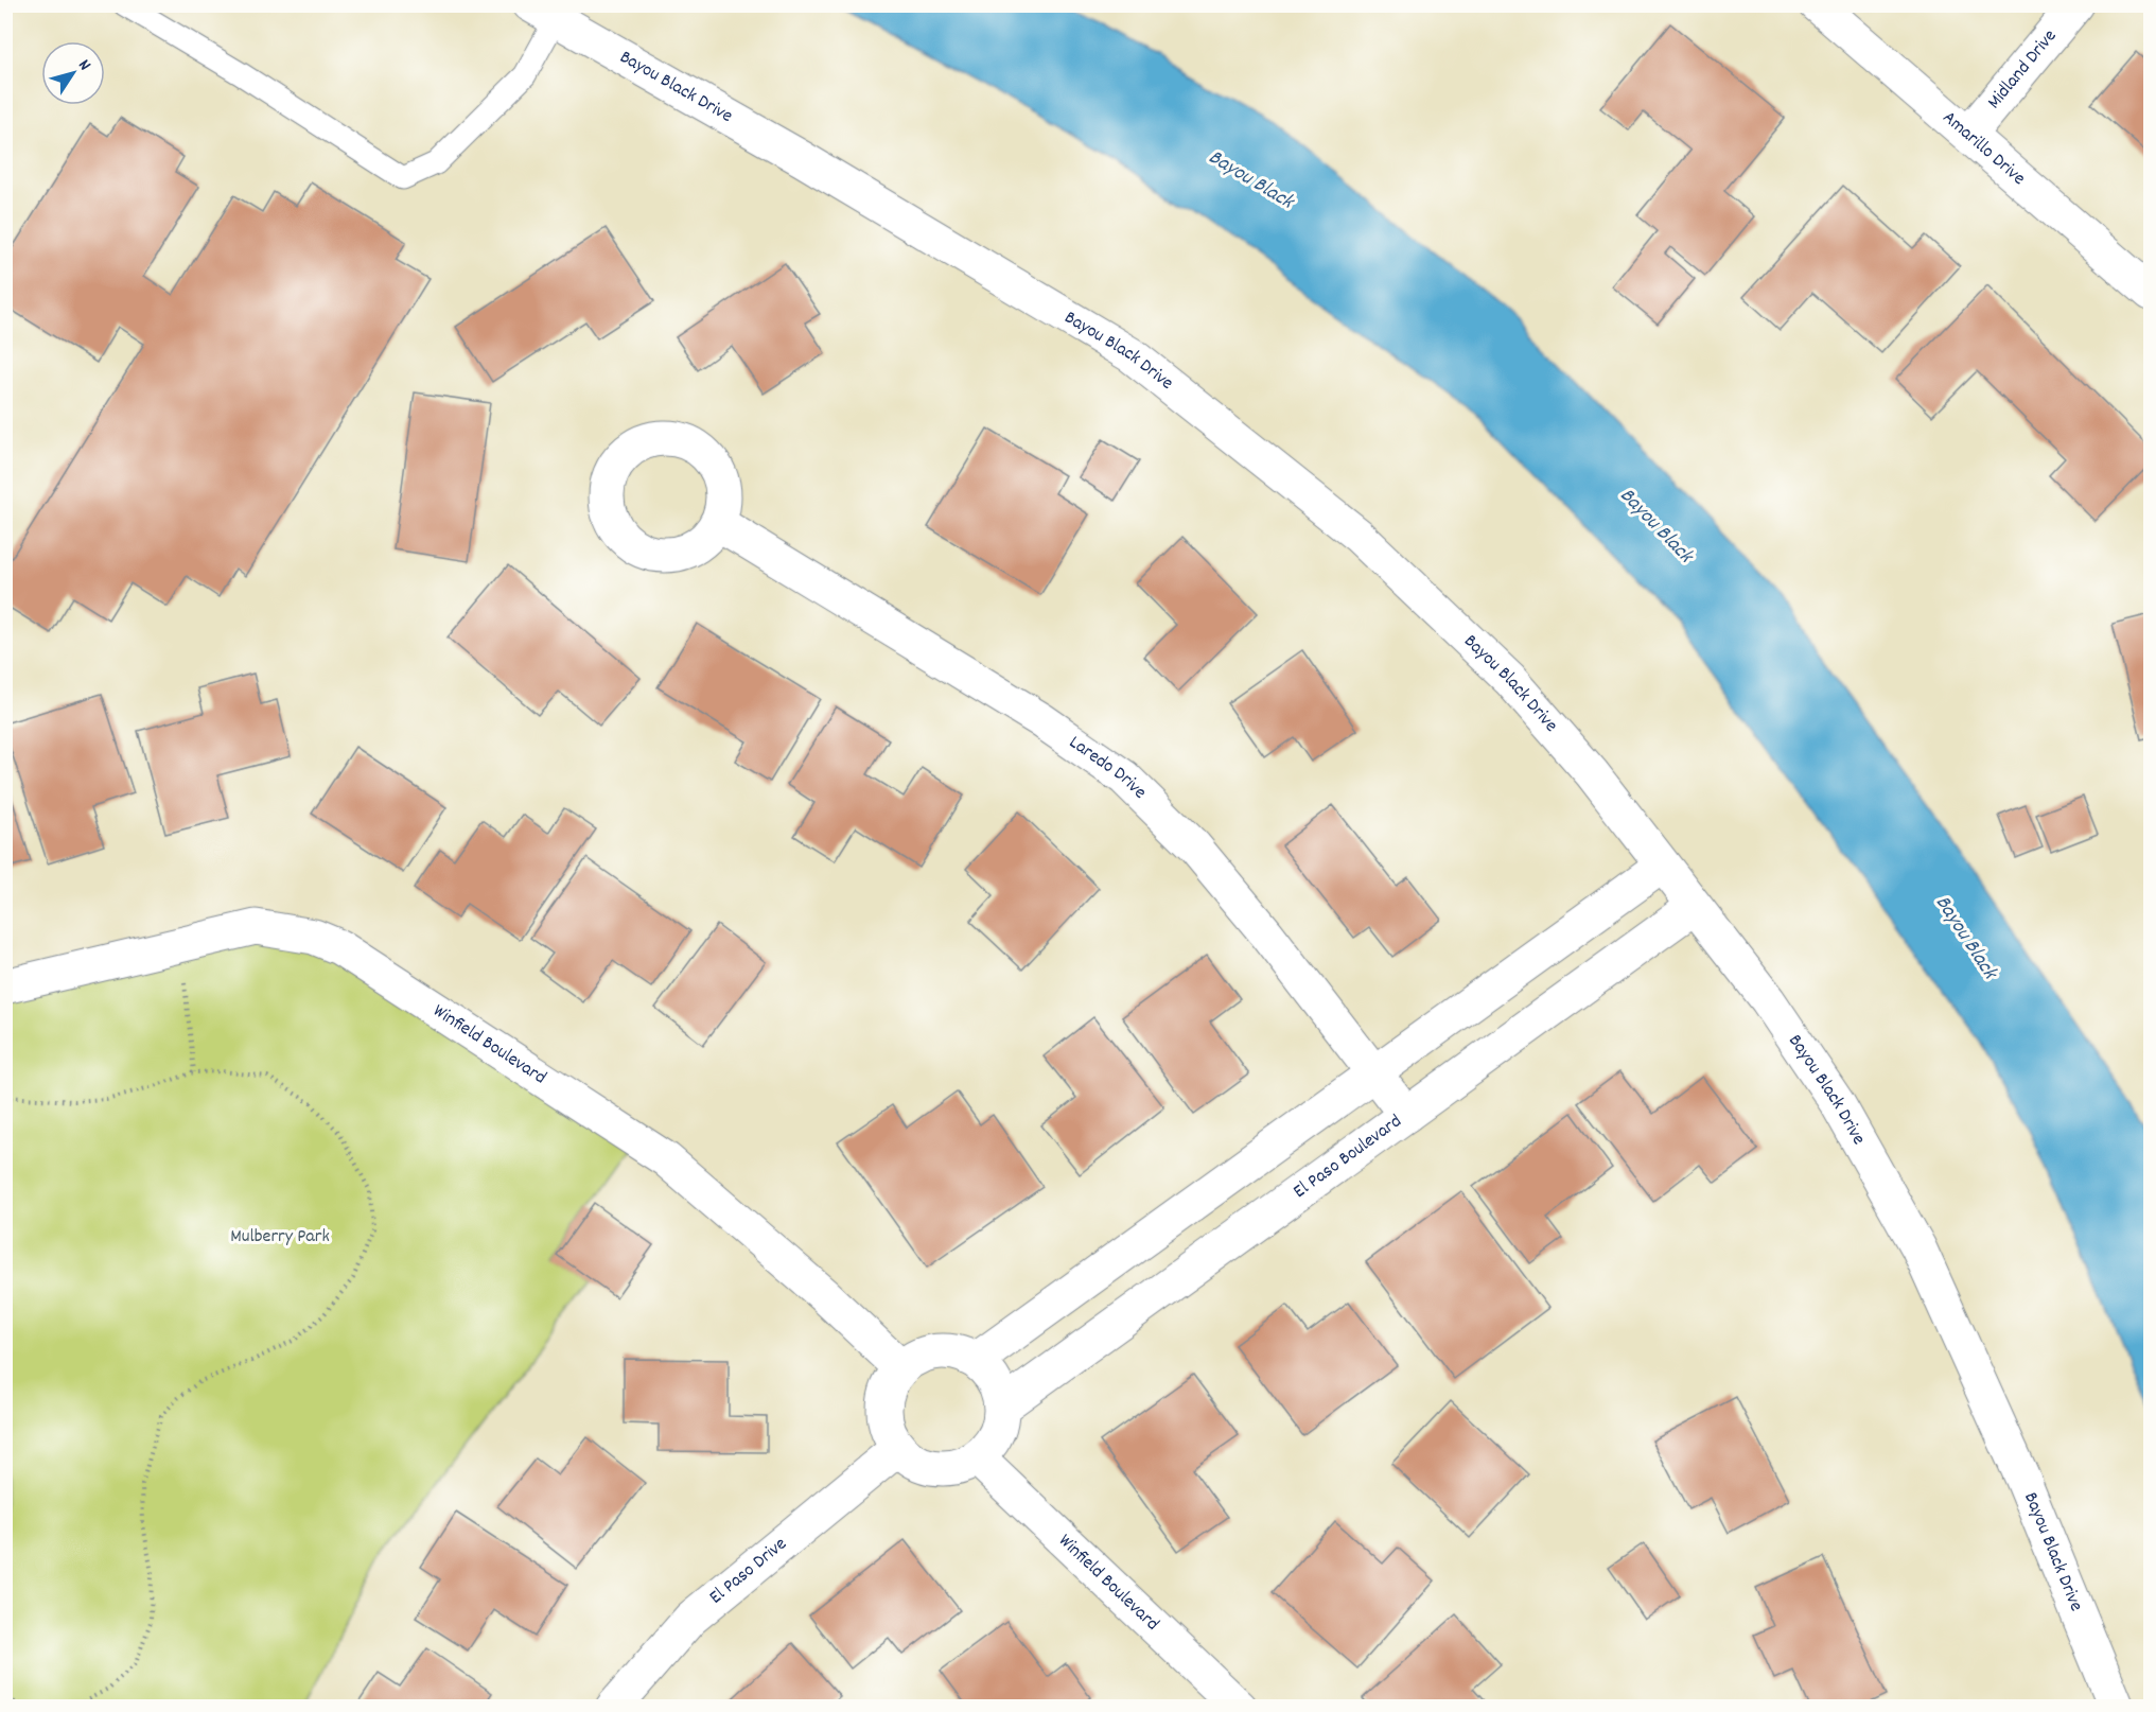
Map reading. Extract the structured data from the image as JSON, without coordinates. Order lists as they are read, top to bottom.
{
  "streets": {
    "street": [
      "Midland Drive",
      "Bayou Black Drive",
      "Amarillo Drive",
      "Laredo Drive",
      "Winfield Boulevard",
      "El Paso Boulevard",
      "El Paso Drive"
    ]
  },
  "crossings": [
    ["Midland Drive", "Amarillo Drive"],
    ["Bayou Black Drive", "El Paso Boulevard"],
    ["Laredo Drive", "El Paso Boulevard"],
    ["Winfield Boulevard", "El Paso Boulevard"],
    ["Winfield Boulevard", "El Paso Drive"],
    ["El Paso Boulevard", "El Paso Drive"]
  ],
  "water": ["Bayou Black"],
  "parks": ["Mulberry Park"],
  "north": "top right"
}
